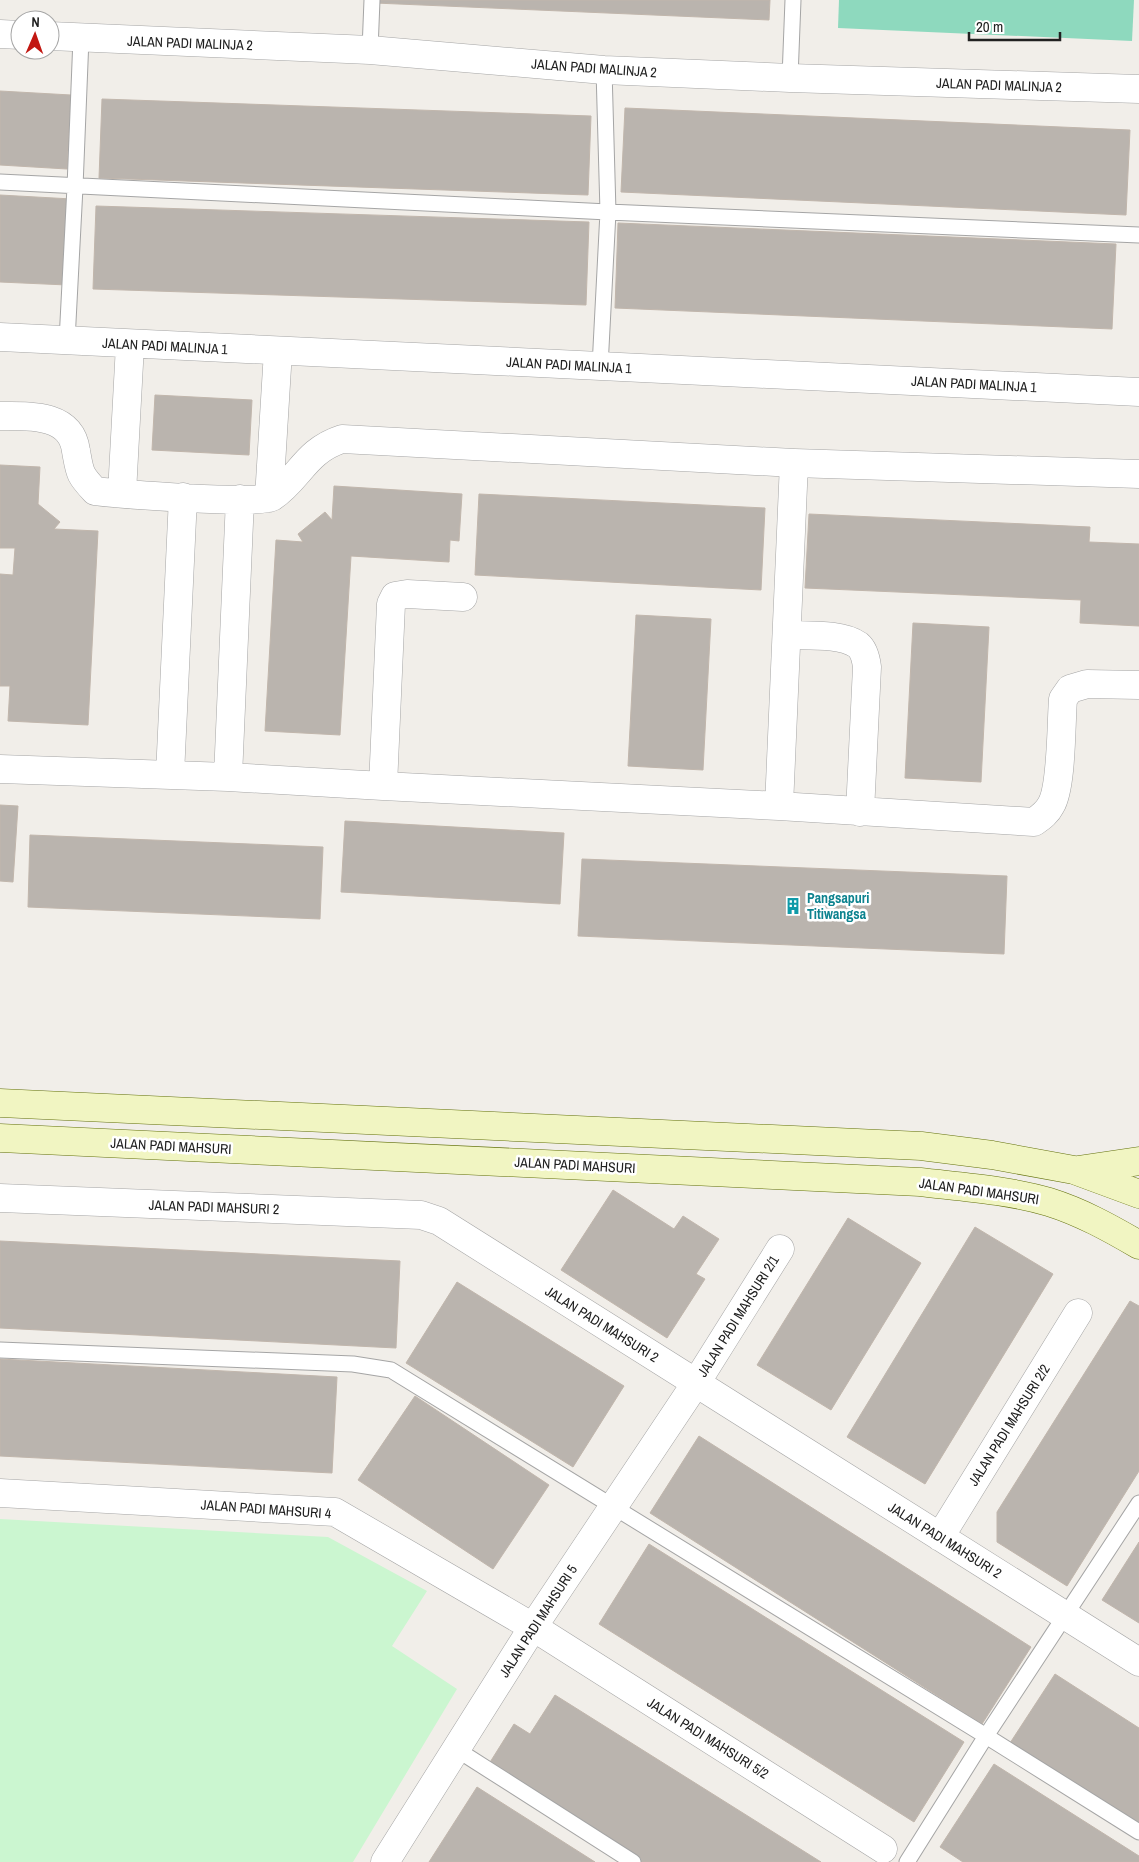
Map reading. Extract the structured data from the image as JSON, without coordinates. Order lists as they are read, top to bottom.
{
  "streets": {
    "main road": ["JALAN PADI MAHSURI"],
    "street": [
      "JALAN PADI MALINJA 2",
      "JALAN PADI MALINJA 1",
      "JALAN PADI MAHSURI 2",
      "JALAN PADI MAHSURI 2/1",
      "JALAN PADI MAHSURI 2/2",
      "JALAN PADI MAHSURI 4",
      "JALAN PADI MAHSURI 5",
      "JALAN PADI MAHSURI 5/2"
    ]
  },
  "crossings": [
    ["JALAN PADI MAHSURI 2", "JALAN PADI MAHSURI 2/1"],
    ["JALAN PADI MAHSURI 2", "JALAN PADI MAHSURI 2/2"],
    ["JALAN PADI MAHSURI 2", "JALAN PADI MAHSURI 5"],
    ["JALAN PADI MAHSURI 2/1", "JALAN PADI MAHSURI 5"],
    ["JALAN PADI MAHSURI 4", "JALAN PADI MAHSURI 5"],
    ["JALAN PADI MAHSURI 4", "JALAN PADI MAHSURI 5/2"],
    ["JALAN PADI MAHSURI 5", "JALAN PADI MAHSURI 5/2"]
  ],
  "places": {
    "building": ["Pangsapuri Titiwangsa"]
  },
  "scale_bar": "20 m",
  "north": "top"
}
